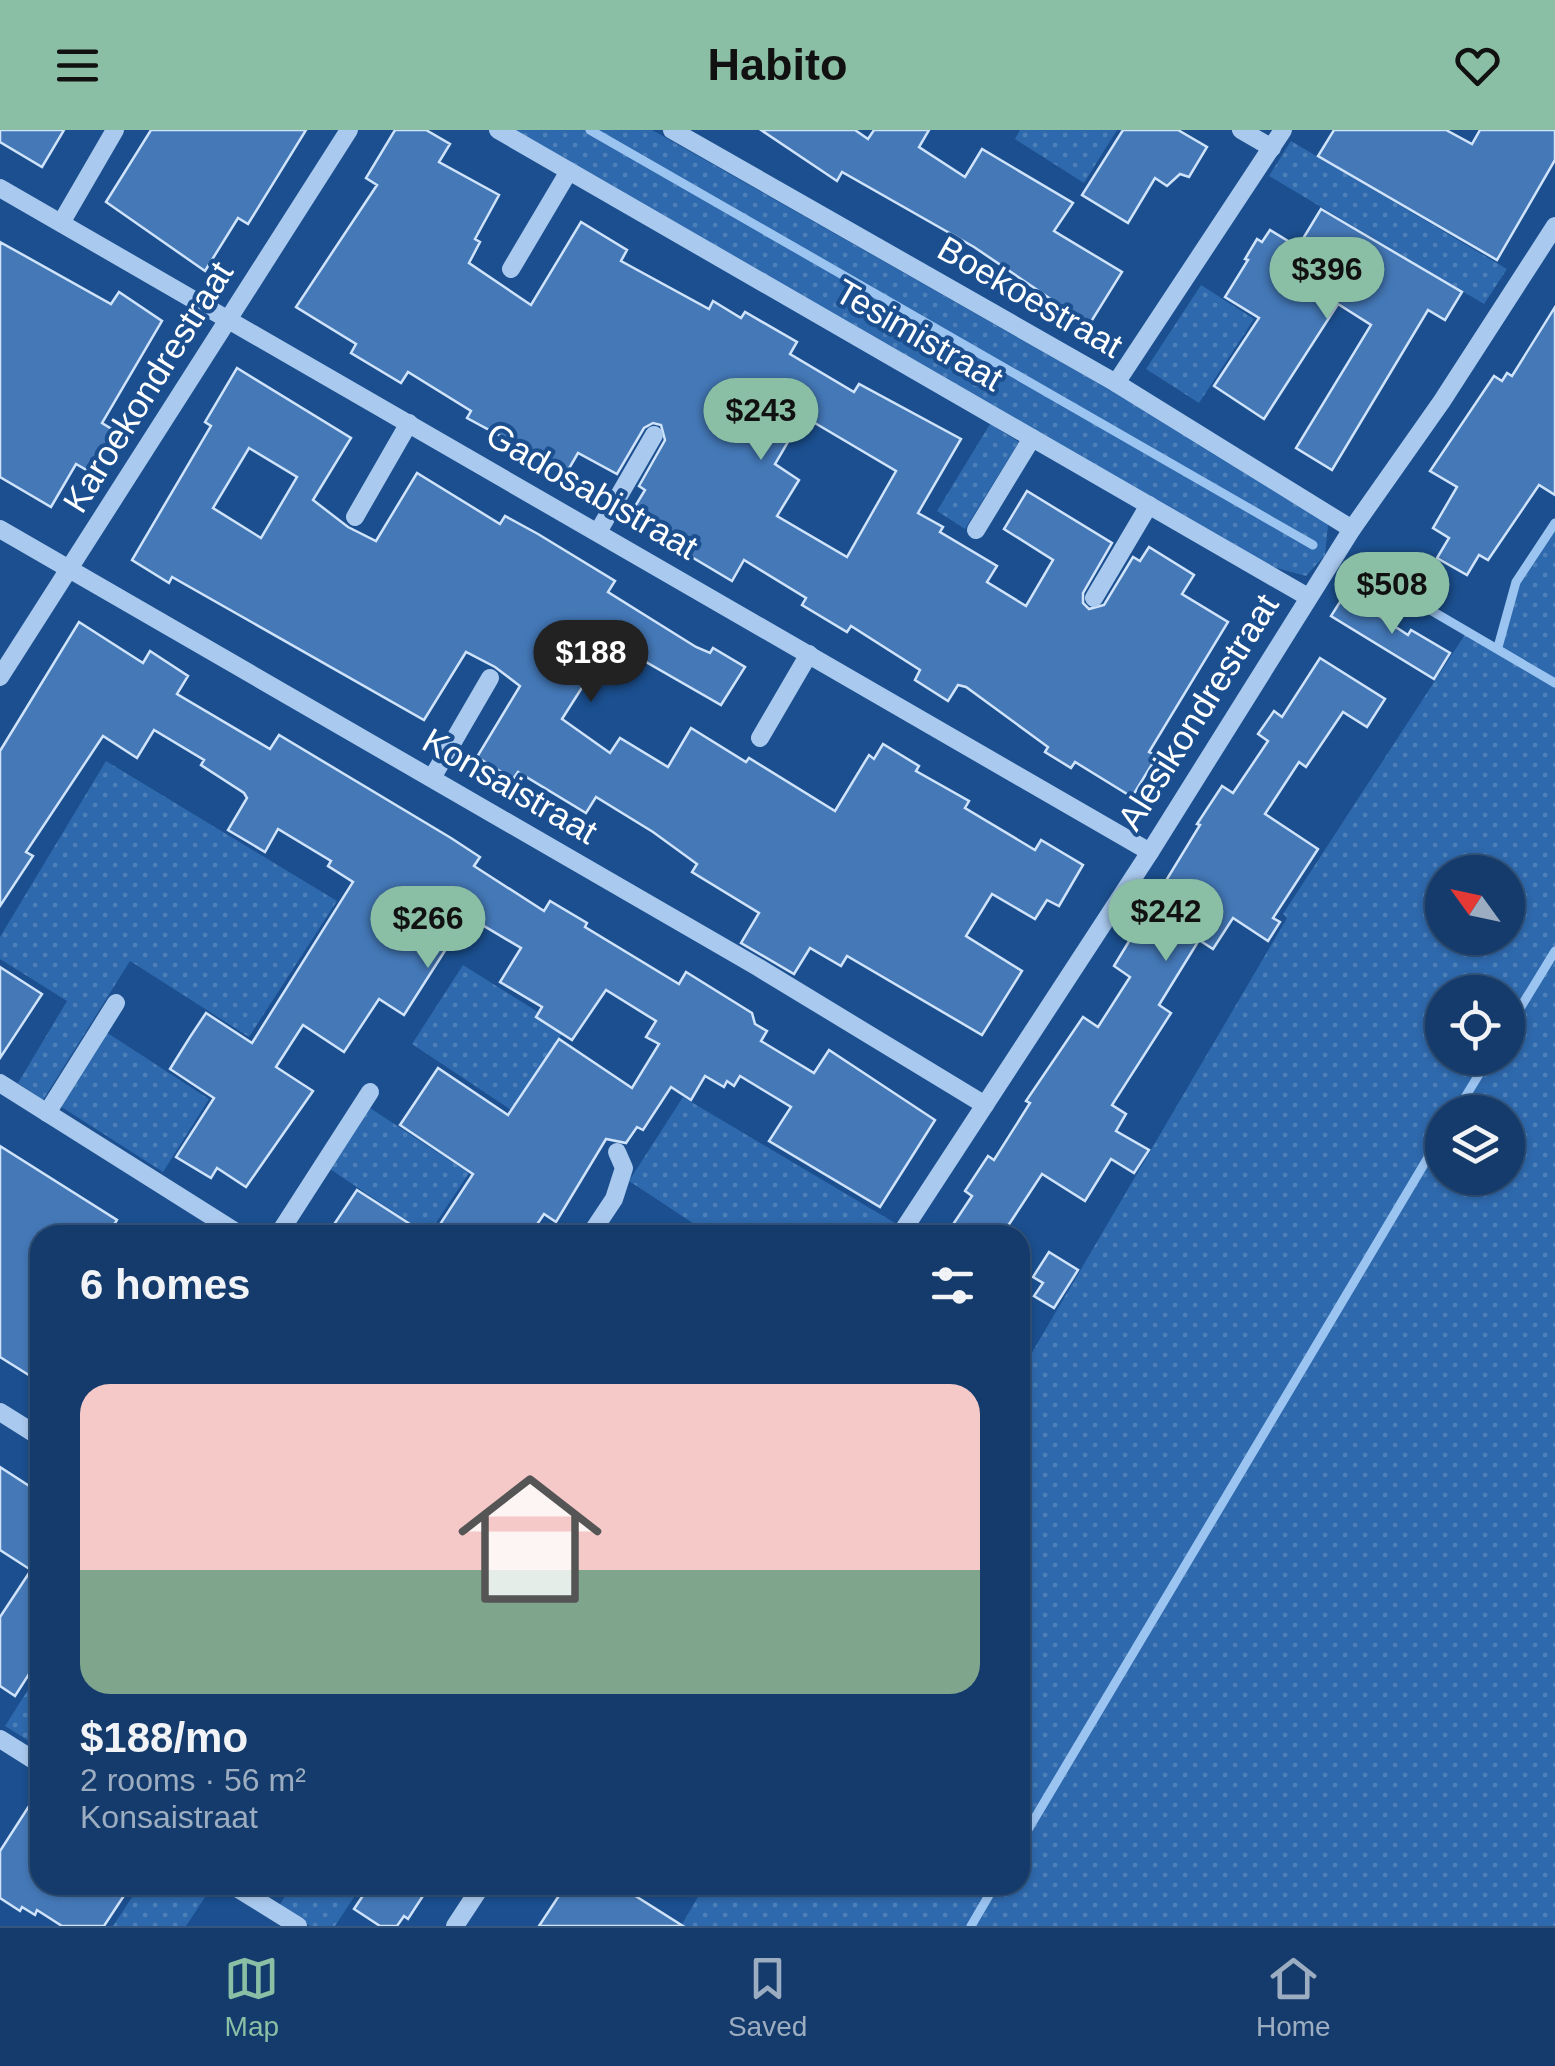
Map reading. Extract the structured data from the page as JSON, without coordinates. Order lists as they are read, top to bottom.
{
  "streets": {
    "street": [
      "Boekoestraat",
      "Tesimistraat",
      "Karoekondrestraat",
      "Gadosabistraat",
      "Alesikondrestraat",
      "Konsaistraat"
    ]
  },
  "crossings": [
    ["Boekoestraat", "Alesikondrestraat"],
    ["Tesimistraat", "Alesikondrestraat"],
    ["Karoekondrestraat", "Gadosabistraat"],
    ["Karoekondrestraat", "Konsaistraat"],
    ["Gadosabistraat", "Alesikondrestraat"],
    ["Alesikondrestraat", "Konsaistraat"]
  ],
  "north": "top left",
  "page": {
    "header": "Habito",
    "price": [
      "$396",
      "$243",
      "$508",
      "$188",
      "$242",
      "$266"
    ],
    "heading": "6 homes",
    "list": [
      {
        "name": "$188/mo",
        "note": "2 rooms · 56 m² · Konsaistraat"
      }
    ],
    "tabs": ["Map", "Saved", "Home"]
  }
}
